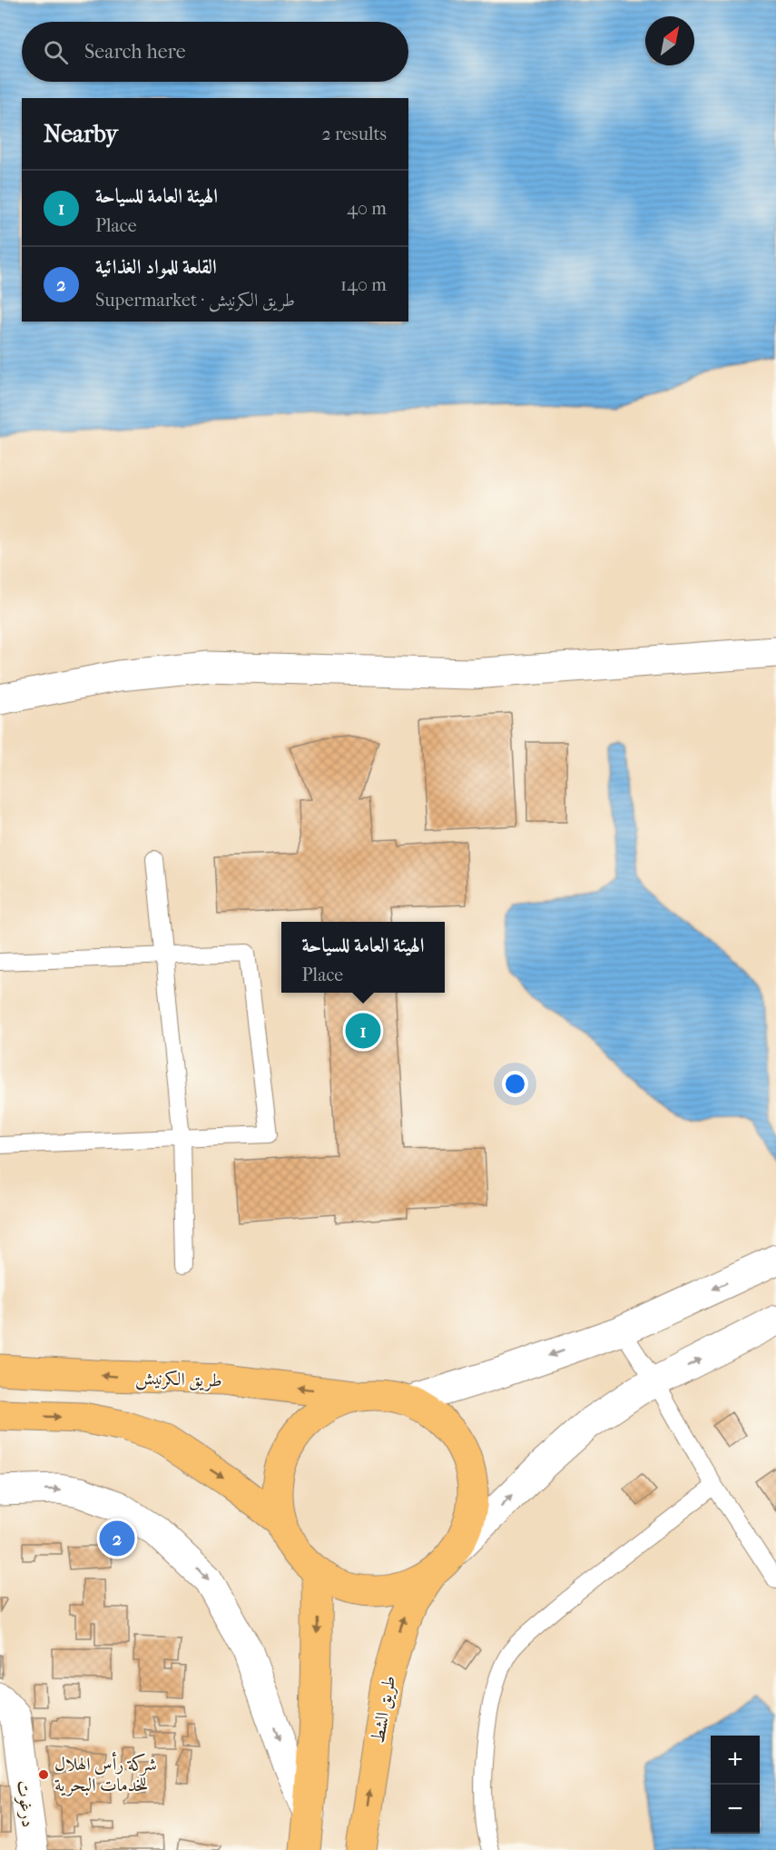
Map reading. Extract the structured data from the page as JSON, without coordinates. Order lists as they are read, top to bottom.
{
  "streets": {
    "highway": ["طريق الكرنيش", "طريق الشط"],
    "street": ["درغوت"]
  },
  "places": ["شركة رأس الهلال للخدمات البحرية"],
  "north": "top right",
  "page": {
    "search": "Search here",
    "heading": ["Nearby", "2 results"],
    "list": [
      {
        "mark": "1",
        "name": "الهيئة العامة للسياحة",
        "note": "Place",
        "value": "40 m"
      },
      {
        "mark": "2",
        "name": "القلعة للمواد الغذائية",
        "note": "Supermarket · طريق الكرنيش",
        "value": "140 m"
      }
    ],
    "popup": ["الهيئة العامة للسياحة", "Place"],
    "pins": ["1", "2"],
    "map_buttons": ["+", "−"]
  }
}
